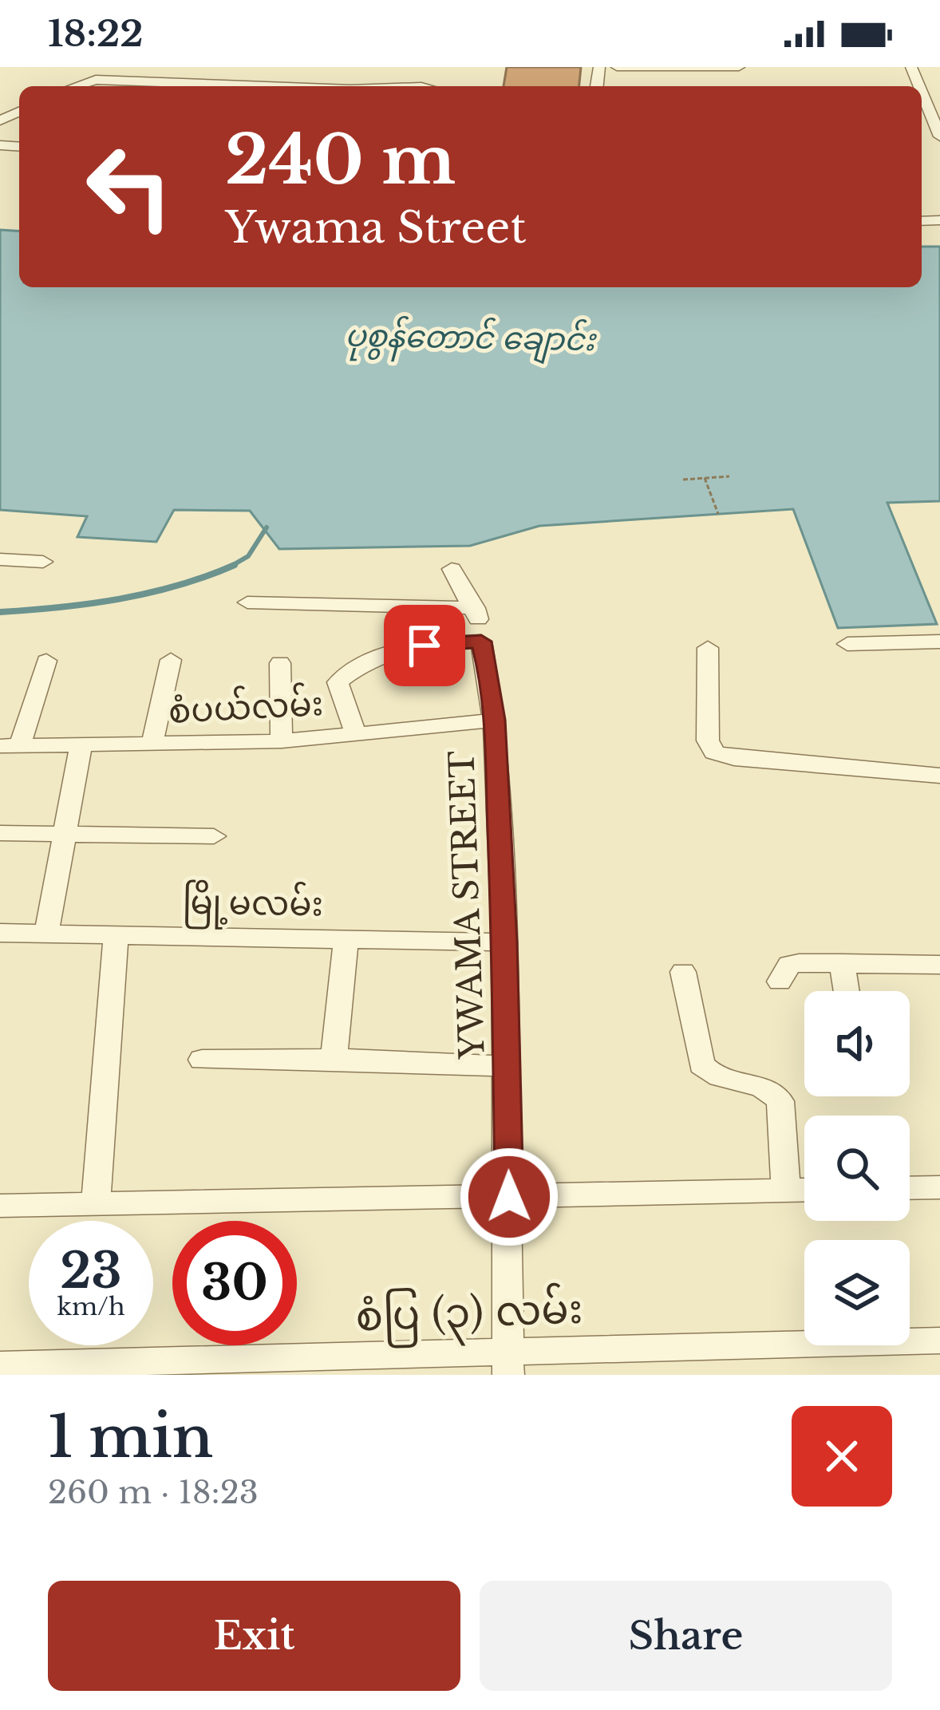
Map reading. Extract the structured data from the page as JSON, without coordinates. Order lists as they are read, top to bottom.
{
  "streets": {
    "street": [
      "စံပယ်လမ်း",
      "မြို့မလမ်း",
      "YWAMA STREET",
      "စံပြ (၃) လမ်း"
    ]
  },
  "crossings": [
    ["စံပယ်လမ်း", "YWAMA STREET"],
    ["မြို့မလမ်း", "YWAMA STREET"],
    ["YWAMA STREET", "စံပြ (၃) လမ်း"]
  ],
  "water": ["ပုစွန်တောင် ချောင်း"],
  "page": {
    "status": "18:22",
    "turn": ["240 m", "Ywama Street"],
    "speed": "23 km/h",
    "limit": "30",
    "heading": ["1 min", "260 m · 18:23"],
    "buttons": ["Exit", "Share"]
  }
}
